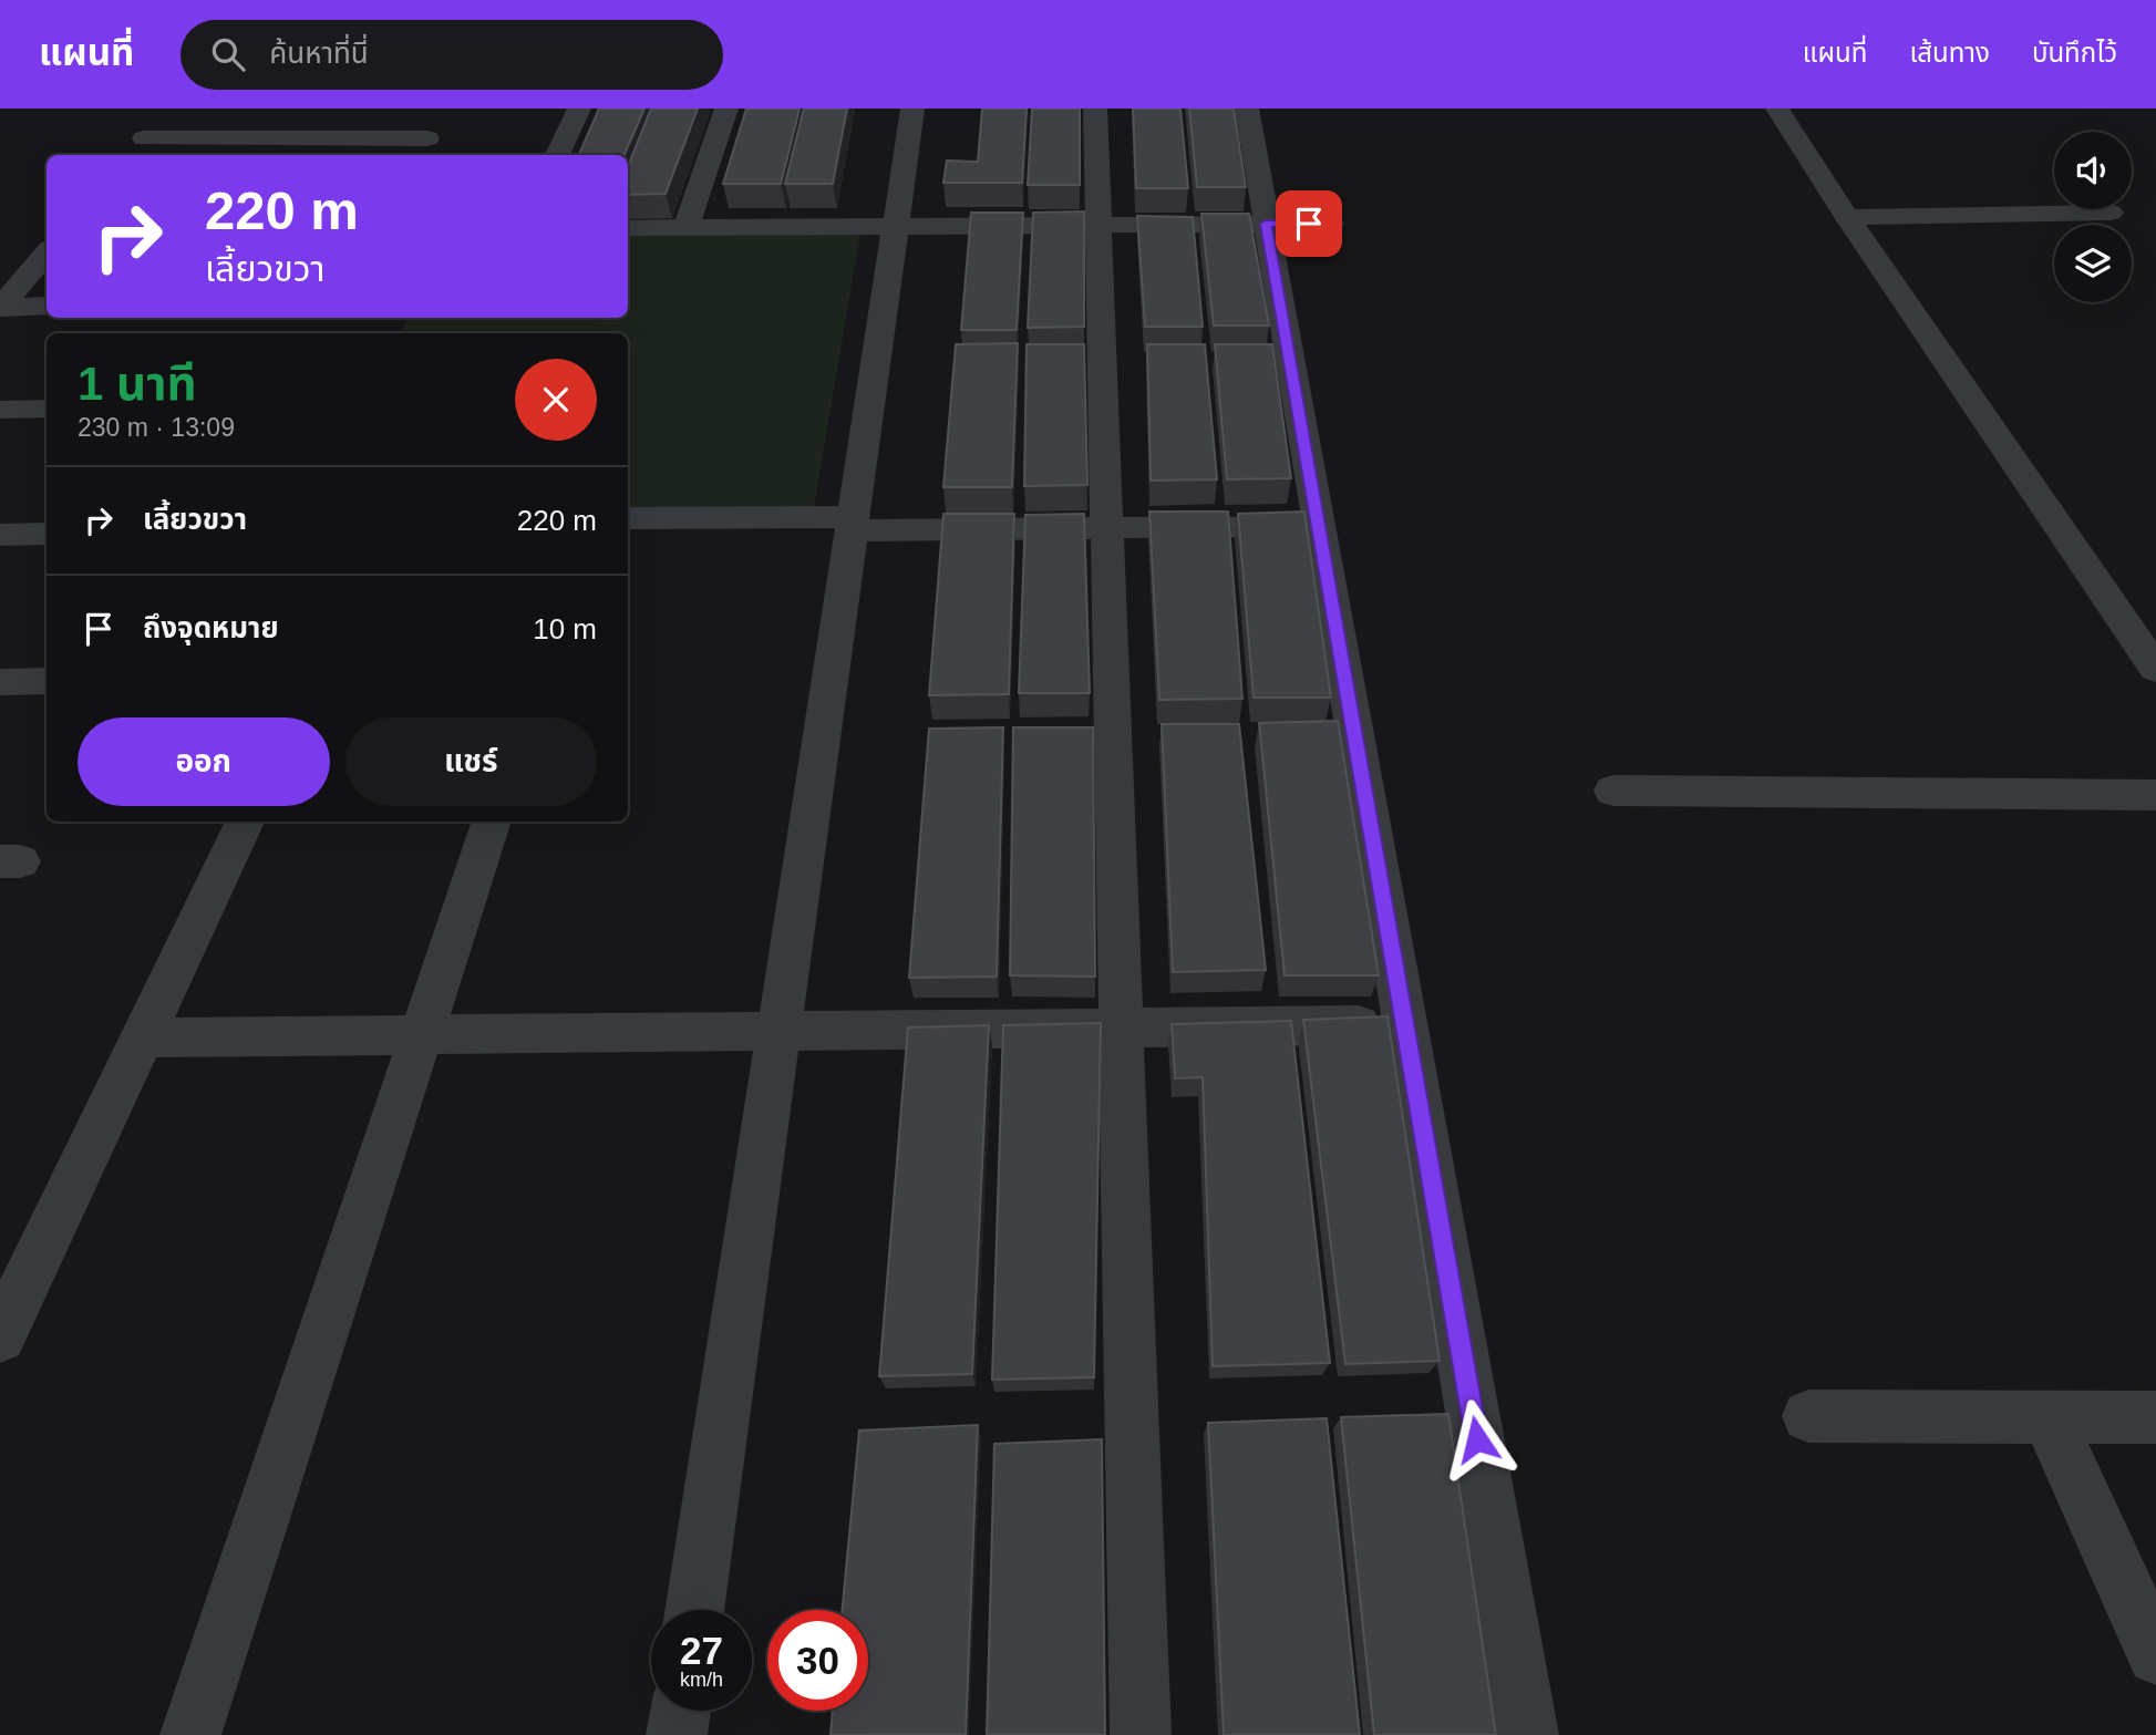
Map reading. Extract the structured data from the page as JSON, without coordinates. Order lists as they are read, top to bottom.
{
  "page": {
    "header": "แผนที่",
    "search": "ค้นหาที่นี่",
    "nav": ["แผนที่", "เส้นทาง", "บันทึกไว้"],
    "turn": ["220 m", "เลี้ยวขวา"],
    "heading": ["1 นาที", "230 m · 13:09"],
    "list": [
      {
        "name": "เลี้ยวขวา",
        "value": "220 m"
      },
      {
        "name": "ถึงจุดหมาย",
        "value": "10 m"
      }
    ],
    "buttons": ["ออก", "แชร์"],
    "speed": "27 km/h",
    "limit": "30"
  }
}
